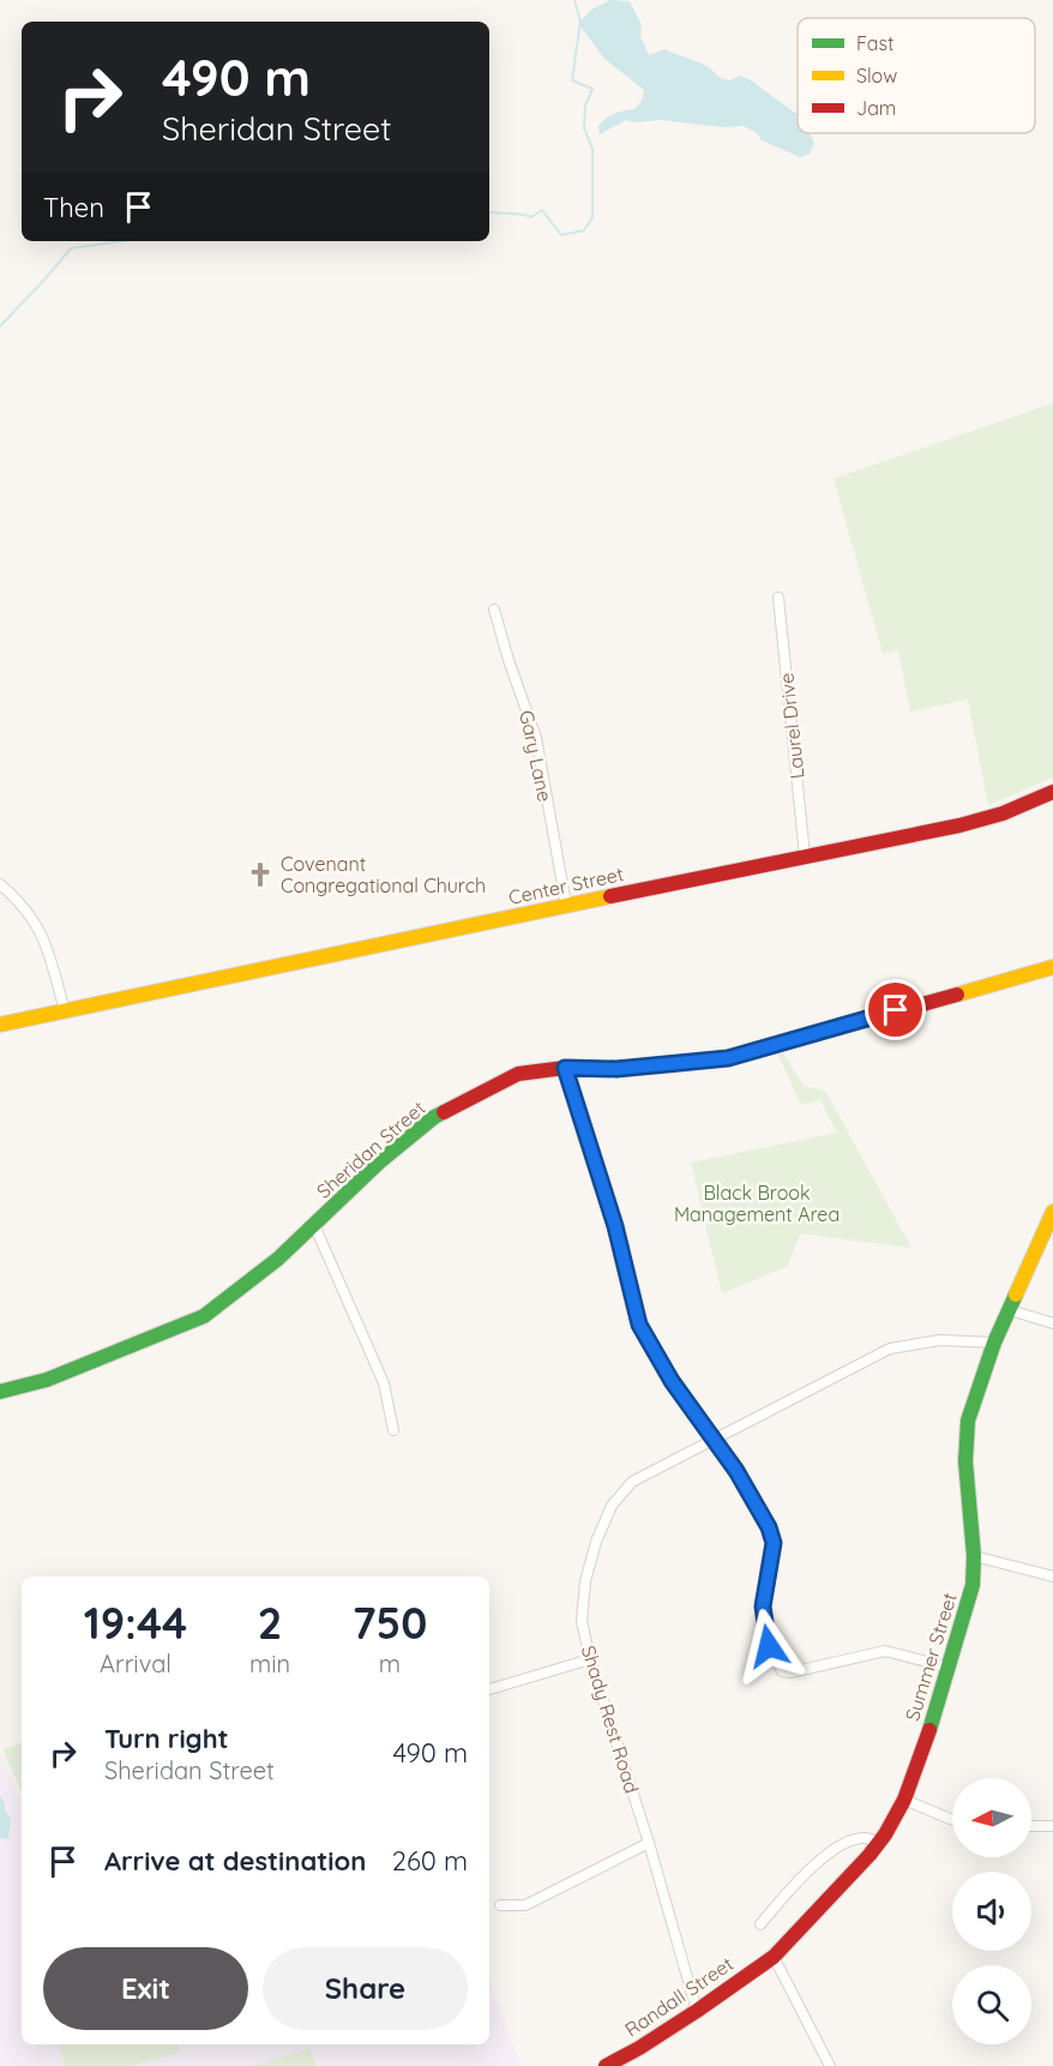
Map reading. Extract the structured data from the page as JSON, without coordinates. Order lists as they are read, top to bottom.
{
  "streets": {
    "street": [
      "Laurel Drive",
      "Gary Lane",
      "Center Street",
      "Sheridan Street",
      "Summer Street",
      "Shady Rest Road",
      "Randall Street"
    ]
  },
  "crossings": [
    ["Laurel Drive", "Center Street"],
    ["Gary Lane", "Center Street"],
    ["Summer Street", "Shady Rest Road"],
    ["Summer Street", "Randall Street"],
    ["Shady Rest Road", "Randall Street"]
  ],
  "parks": ["Black Brook Management Area"],
  "places": {
    "church": ["Covenant Congregational Church"]
  },
  "legend": ["Fast", "Slow", "Jam"],
  "north": "left",
  "page": {
    "turn": ["490 m", "Sheridan Street"],
    "then": "Then",
    "eta": [
      "19:44",
      "Arrival",
      "2",
      "min",
      "750",
      "m"
    ],
    "list": [
      {
        "name": "Turn right",
        "note": "Sheridan Street",
        "value": "490 m"
      },
      {
        "name": "Arrive at destination",
        "value": "260 m"
      }
    ],
    "buttons": ["Exit", "Share"]
  }
}
